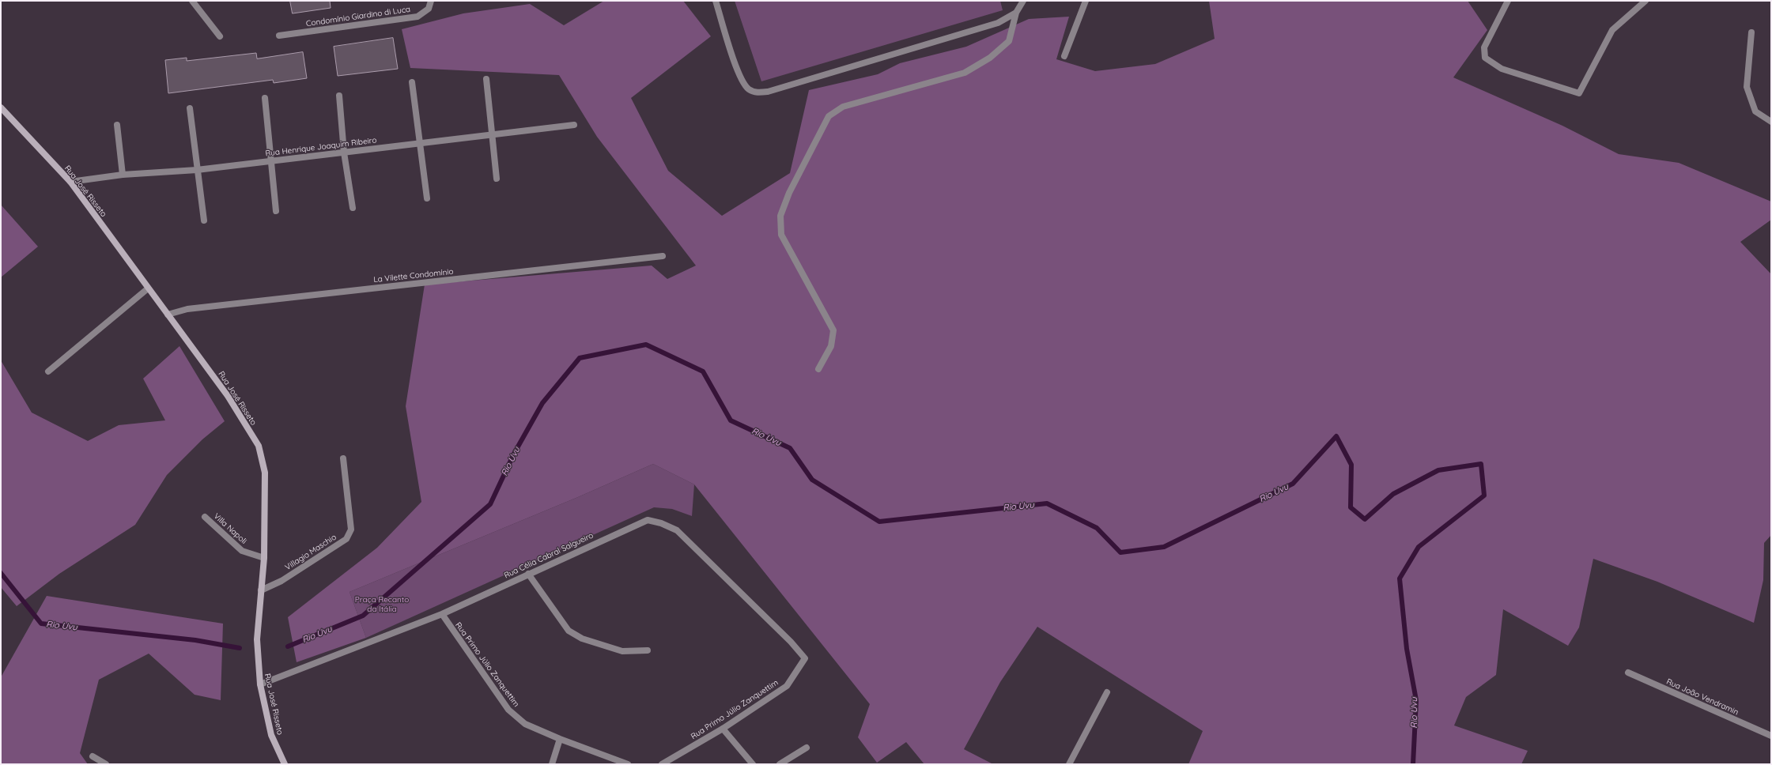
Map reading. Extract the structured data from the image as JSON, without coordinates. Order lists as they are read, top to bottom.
{
  "streets": {
    "main road": ["Rua José Risseto"],
    "street": [
      "Condomínio Giardino di Luca",
      "Rua Henrique Joaquim Ribeiro",
      "La Vilette Condomínio",
      "Villa Napoli",
      "Villagio Maschio",
      "Rua Célia Cabral Salgueiro",
      "Rua Primo Júlio Zanquettim",
      "Rua João Vendramin"
    ]
  },
  "crossings": [
    ["Rua Henrique Joaquim Ribeiro", "Rua José Risseto"],
    ["Rua José Risseto", "La Vilette Condomínio"],
    ["Rua José Risseto", "Villa Napoli"],
    ["Rua José Risseto", "Villagio Maschio"],
    ["Rua José Risseto", "Rua Célia Cabral Salgueiro"],
    ["Rua Célia Cabral Salgueiro", "Rua Primo Júlio Zanquettim"]
  ],
  "water": ["Rio Uvu"],
  "parks": ["Praça Recanto da Itália"]
}
